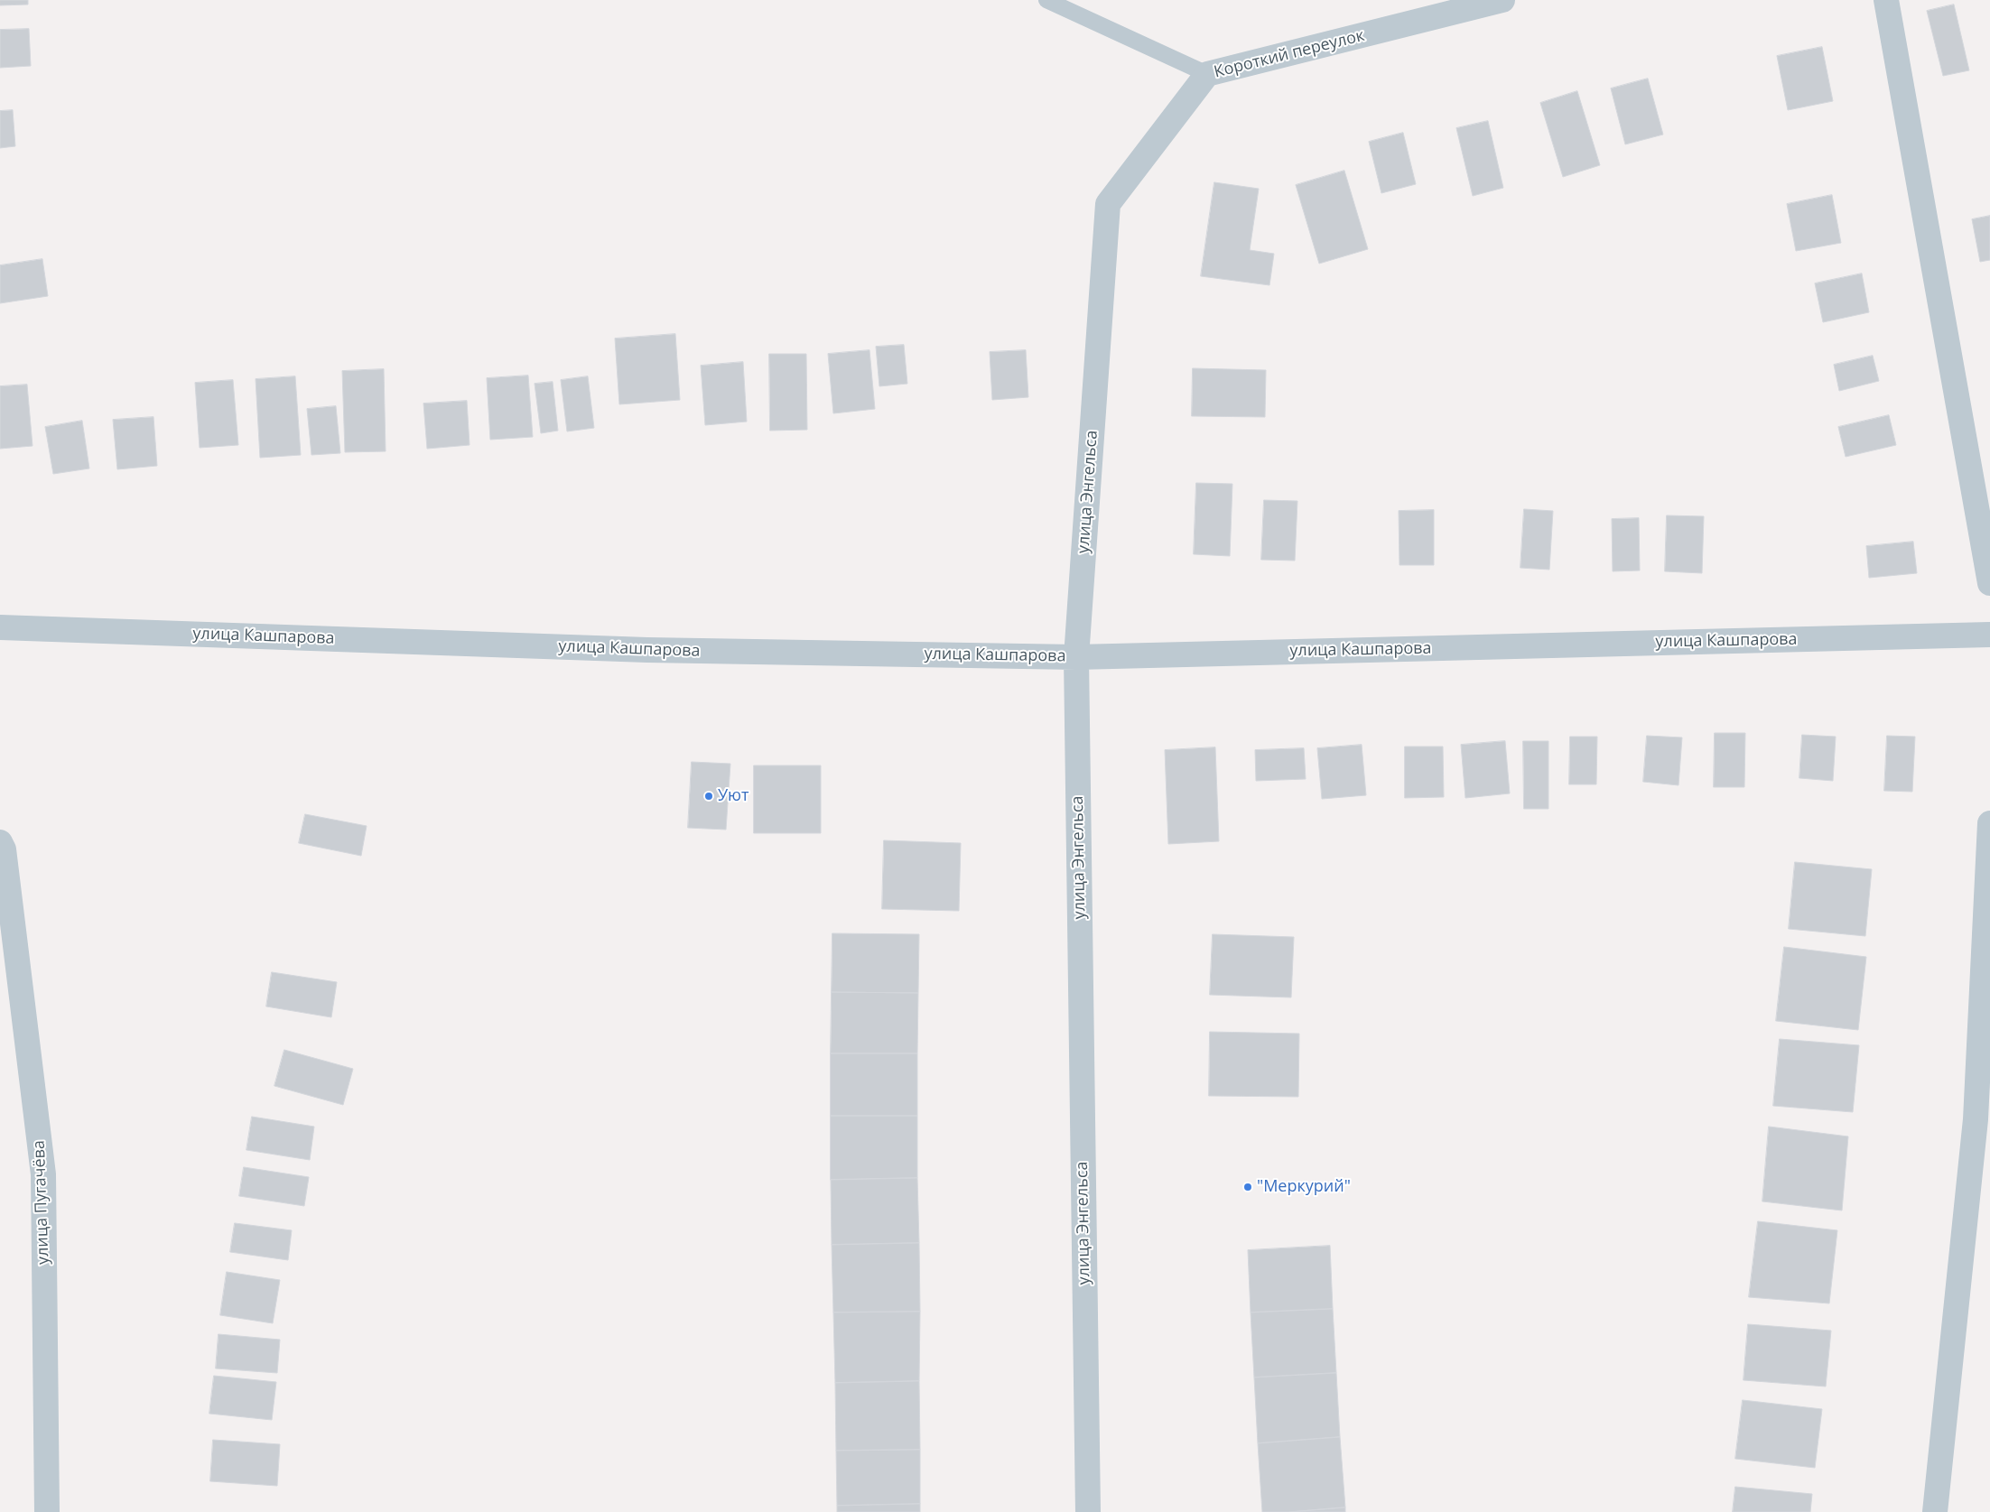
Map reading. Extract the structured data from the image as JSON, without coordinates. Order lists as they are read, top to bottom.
{
  "streets": {
    "street": [
      "Короткий переулок",
      "улица Энгельса",
      "улица Кашпарова",
      "улица Пугачёва"
    ]
  },
  "crossings": [
    ["Короткий переулок", "улица Энгельса"],
    ["улица Энгельса", "улица Кашпарова"]
  ],
  "places": ["Уют", "\"Меркурий\""]
}
